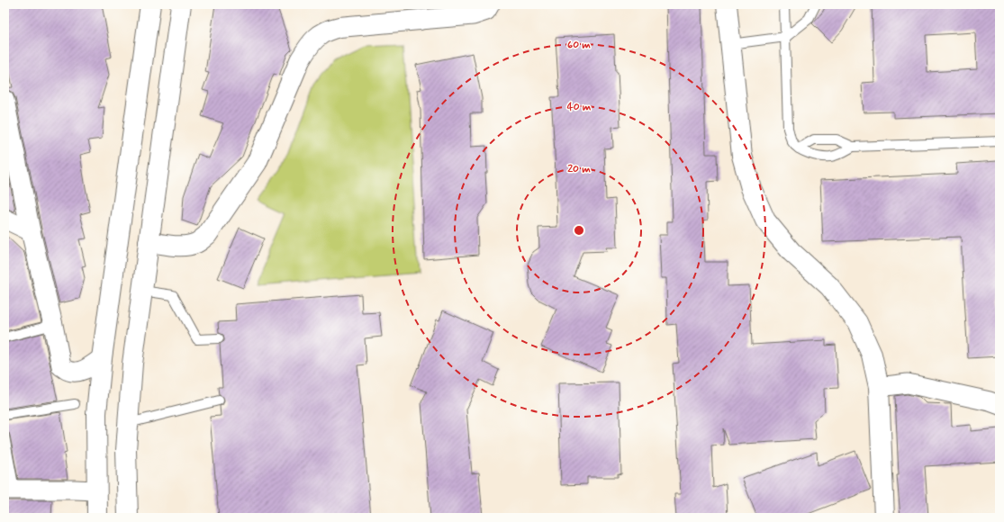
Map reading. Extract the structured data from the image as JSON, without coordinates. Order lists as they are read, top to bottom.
{
  "rings": ["60 m", "40 m", "20 m"]
}
